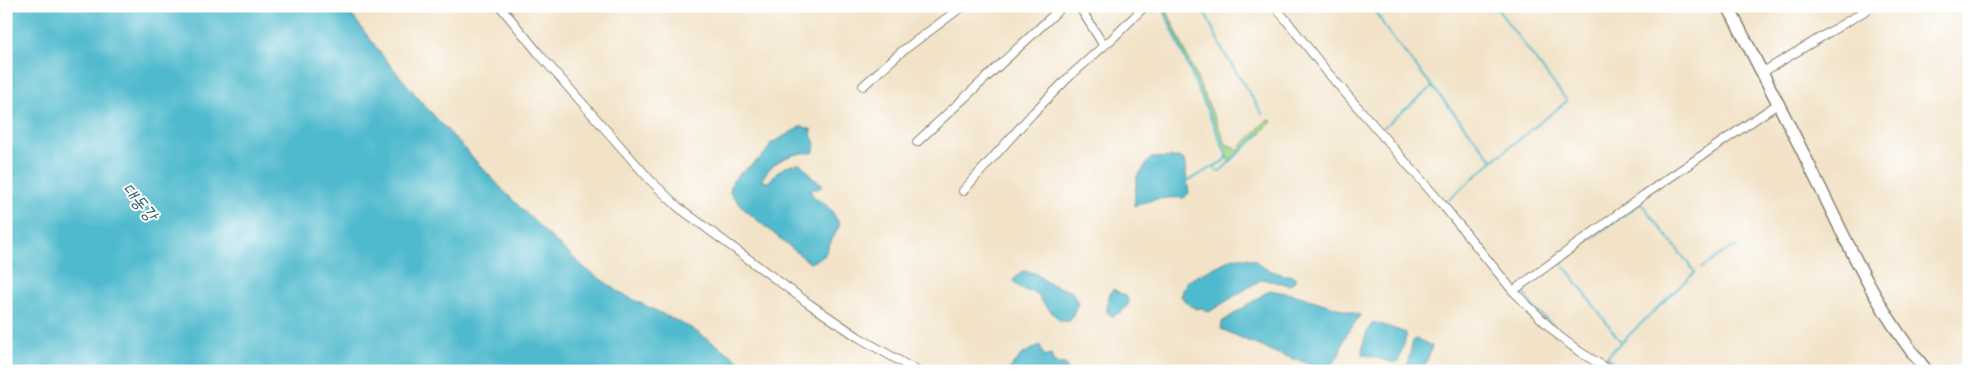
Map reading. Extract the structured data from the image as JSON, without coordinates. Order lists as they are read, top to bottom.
{
  "water": ["대동강"]
}
